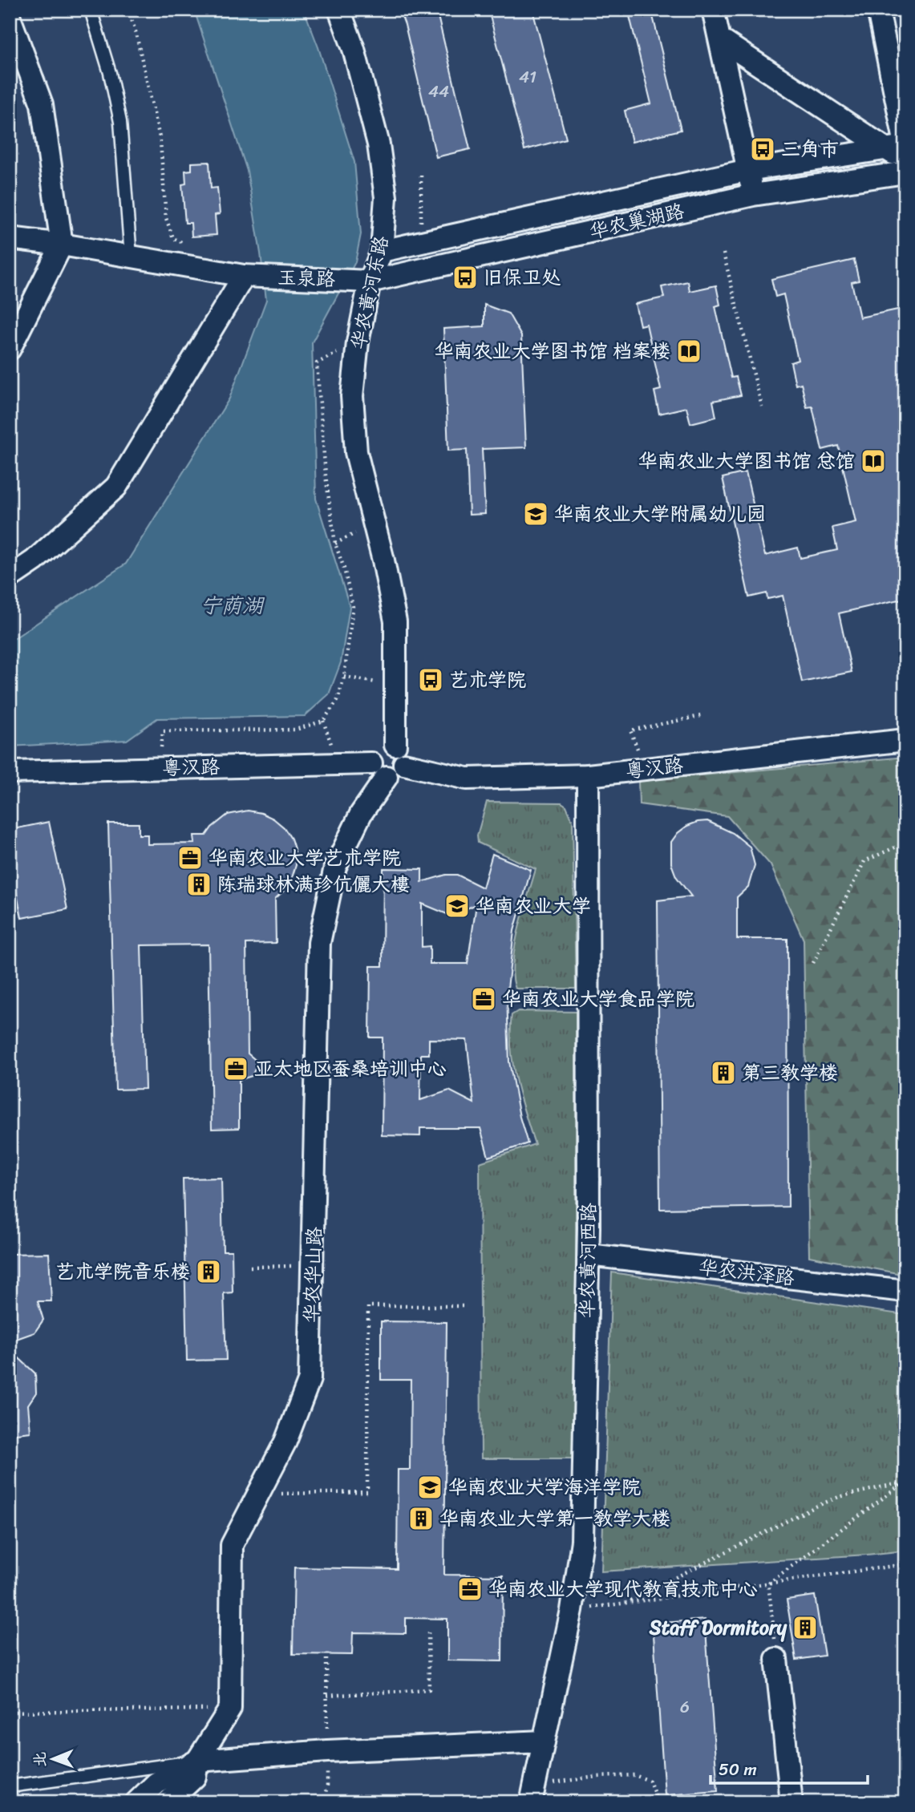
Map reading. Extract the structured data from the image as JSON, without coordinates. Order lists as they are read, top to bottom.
{
  "streets": {
    "street": [
      "华农巢湖路",
      "玉泉路",
      "华农黄河东路",
      "粤汉路",
      "华农黄河西路",
      "华农洪泽路",
      "华农华山路"
    ]
  },
  "crossings": [
    ["华农巢湖路", "玉泉路"],
    ["华农巢湖路", "华农黄河东路"],
    ["玉泉路", "华农黄河东路"],
    ["华农黄河东路", "粤汉路"],
    ["华农黄河东路", "华农华山路"],
    ["粤汉路", "华农黄河西路"],
    ["粤汉路", "华农华山路"],
    ["华农黄河西路", "华农洪泽路"]
  ],
  "water": ["宁荫湖"],
  "places": {
    "bus stop": ["三角市", "旧保卫处", "艺术学院"],
    "library": ["华南农业大学图书馆 档案楼", "华南农业大学图书馆 总馆"],
    "school or university": ["华南农业大学附属幼儿园", "华南农业大学", "华南农业大学海洋学院"],
    "office": [
      "华南农业大学艺术学院",
      "华南农业大学食品学院",
      "亚太地区蚕桑培训中心",
      "华南农业大学现代教育技术中心"
    ],
    "building": [
      "陈瑞球林满珍伉儷大樓",
      "第三教学楼",
      "艺术学院音乐楼",
      "华南农业大学第一教学大楼",
      "Staff Dormitory"
    ]
  },
  "house_numbers": ["41", "44", "6"],
  "scale_bar": "50 m",
  "north": "left"
}
